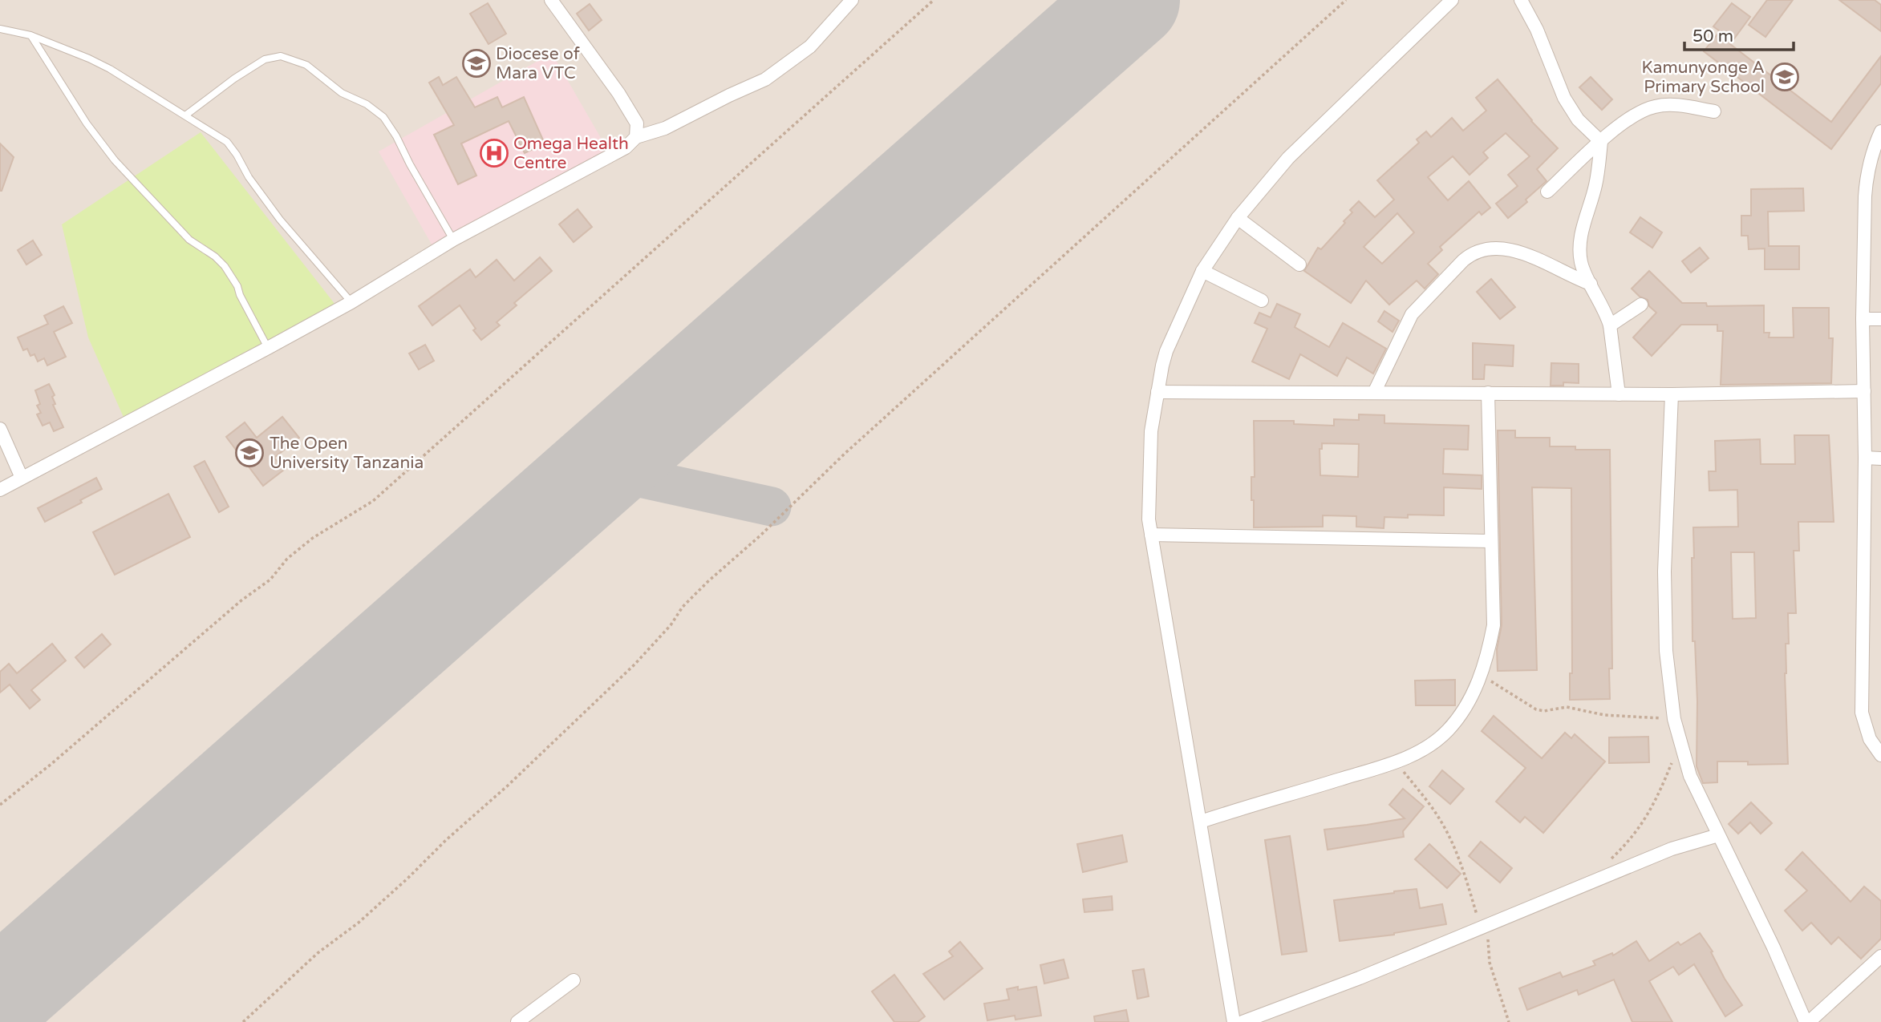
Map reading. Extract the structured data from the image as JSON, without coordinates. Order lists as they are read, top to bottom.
{
  "places": {
    "school or university": ["Diocese of Mara VTC", "Kamunyonge A Primary School", "The Open University Tanzania"],
    "hospital": ["Omega Health Centre"]
  },
  "scale_bar": "50 m"
}
